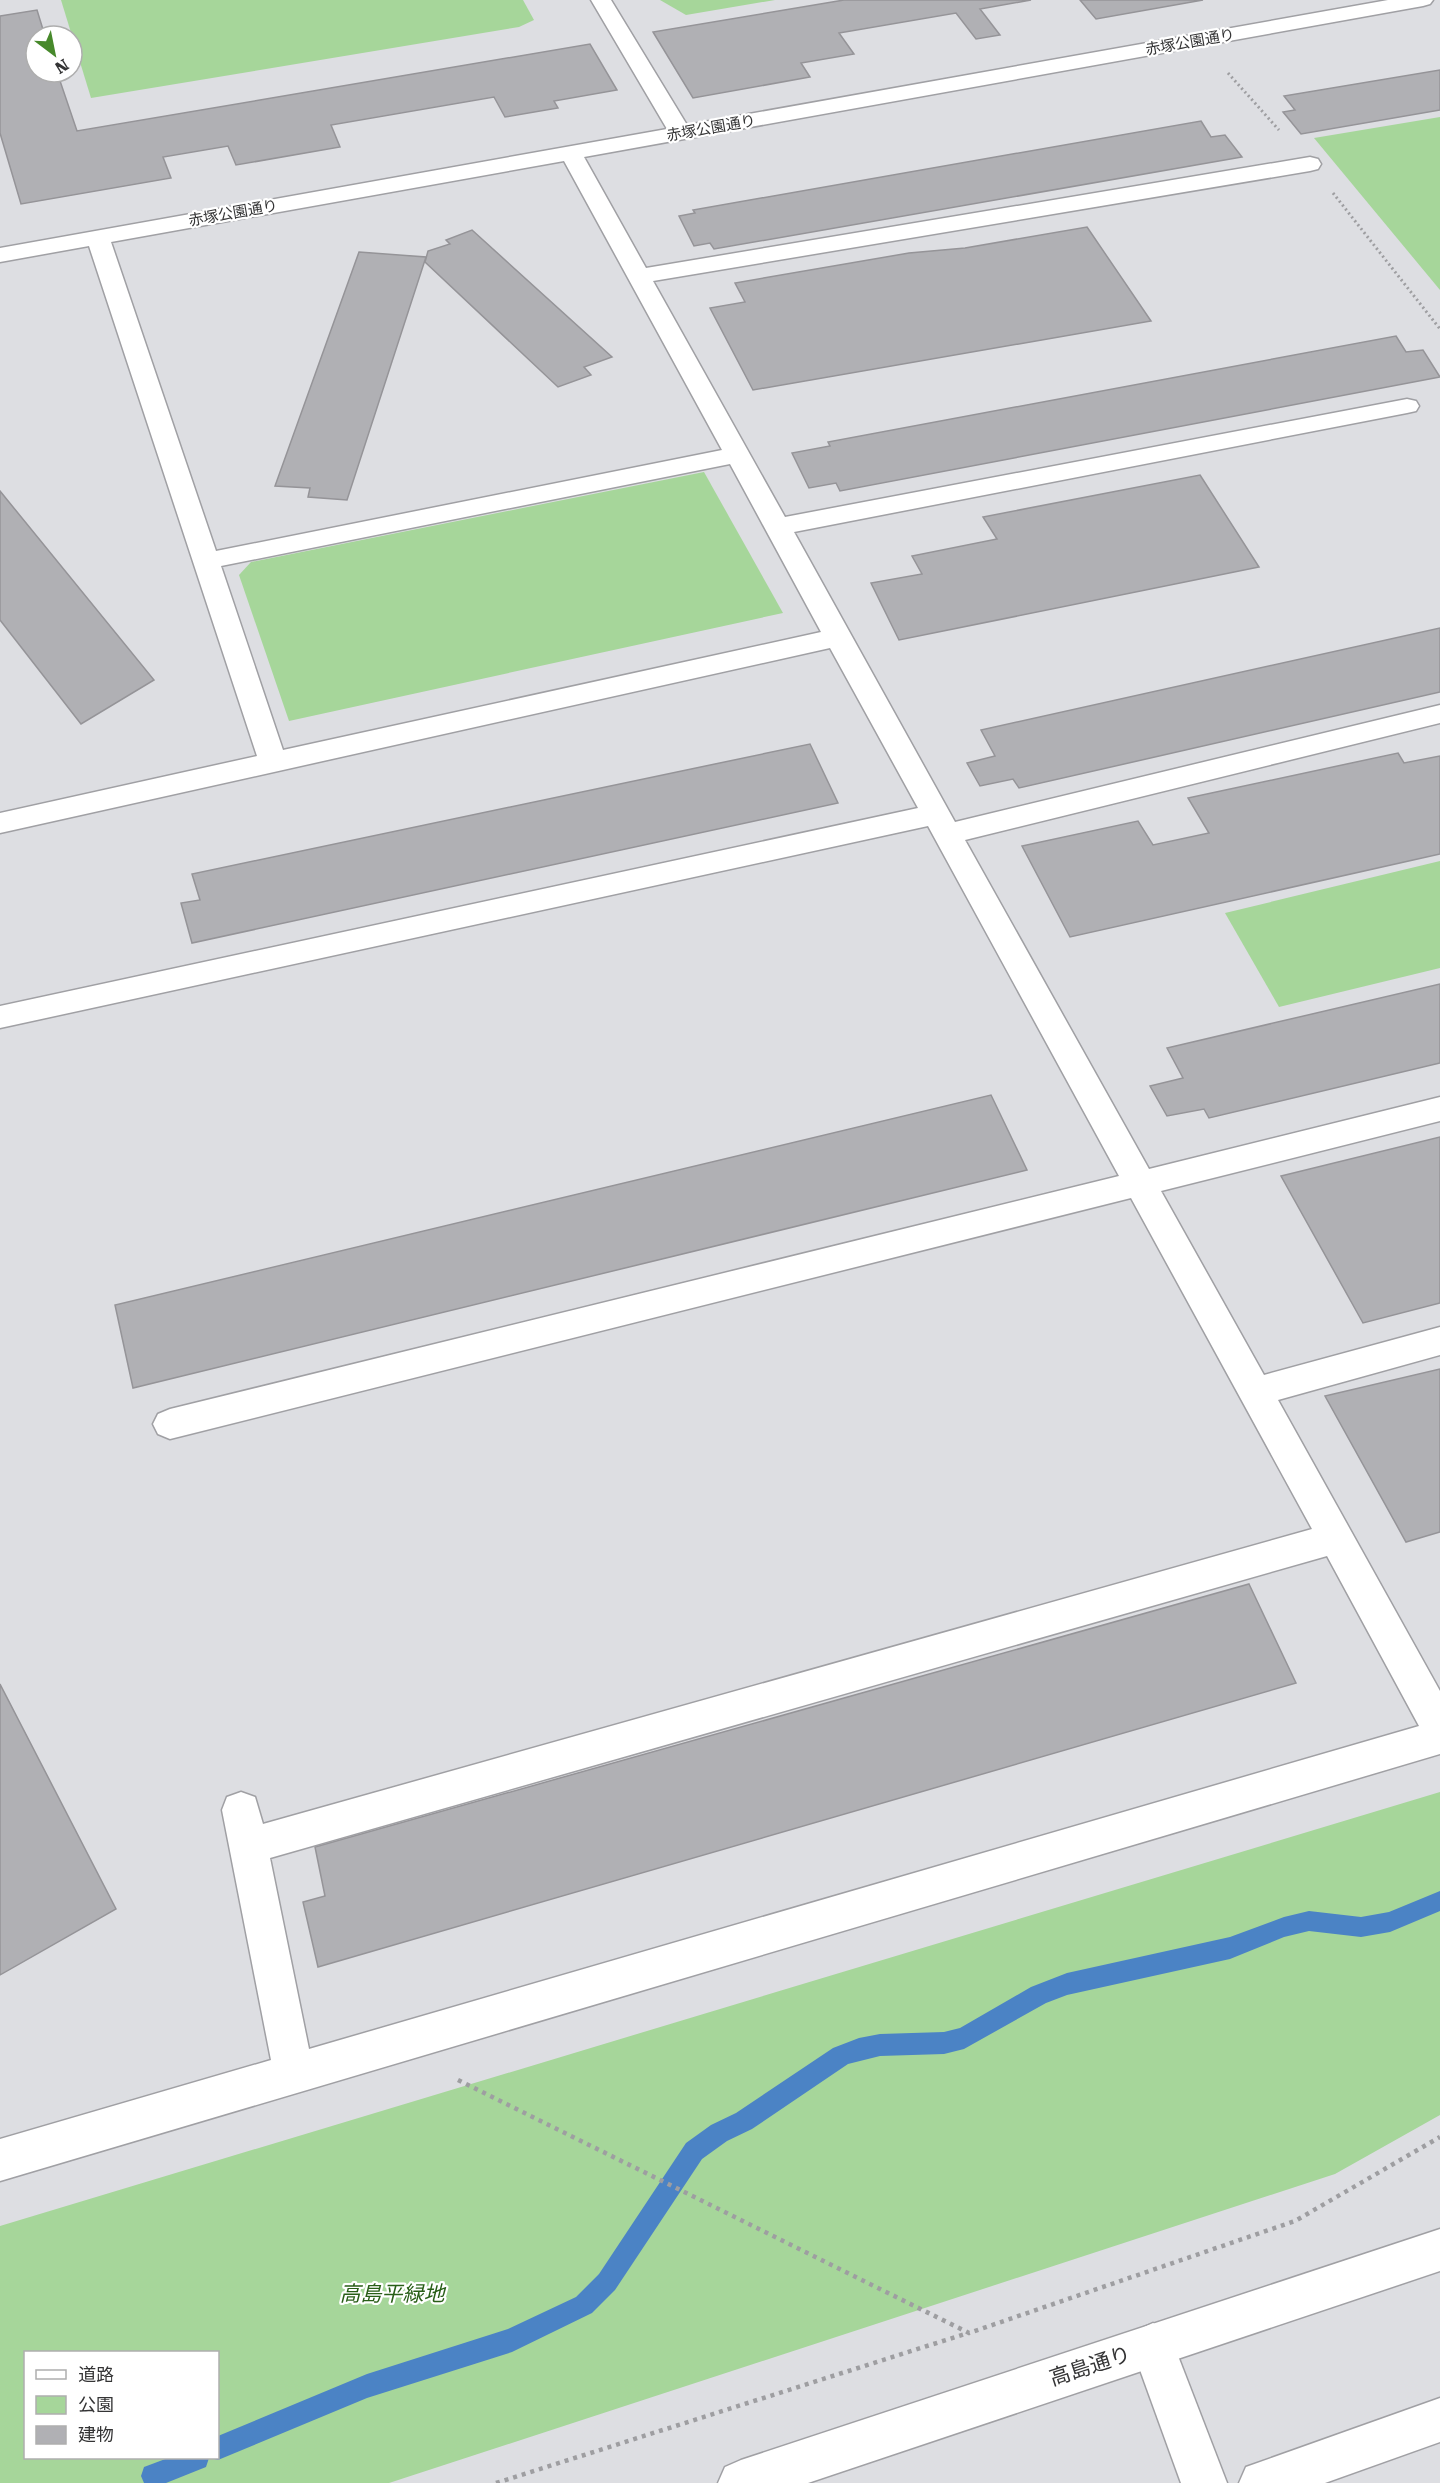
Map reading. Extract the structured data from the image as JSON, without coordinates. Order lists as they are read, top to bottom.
{
  "streets": {
    "street": ["赤塚公園通り", "高島通り"]
  },
  "parks": ["高島平緑地"],
  "legend": ["道路", "公園", "建物"],
  "north": "bottom right"
}
